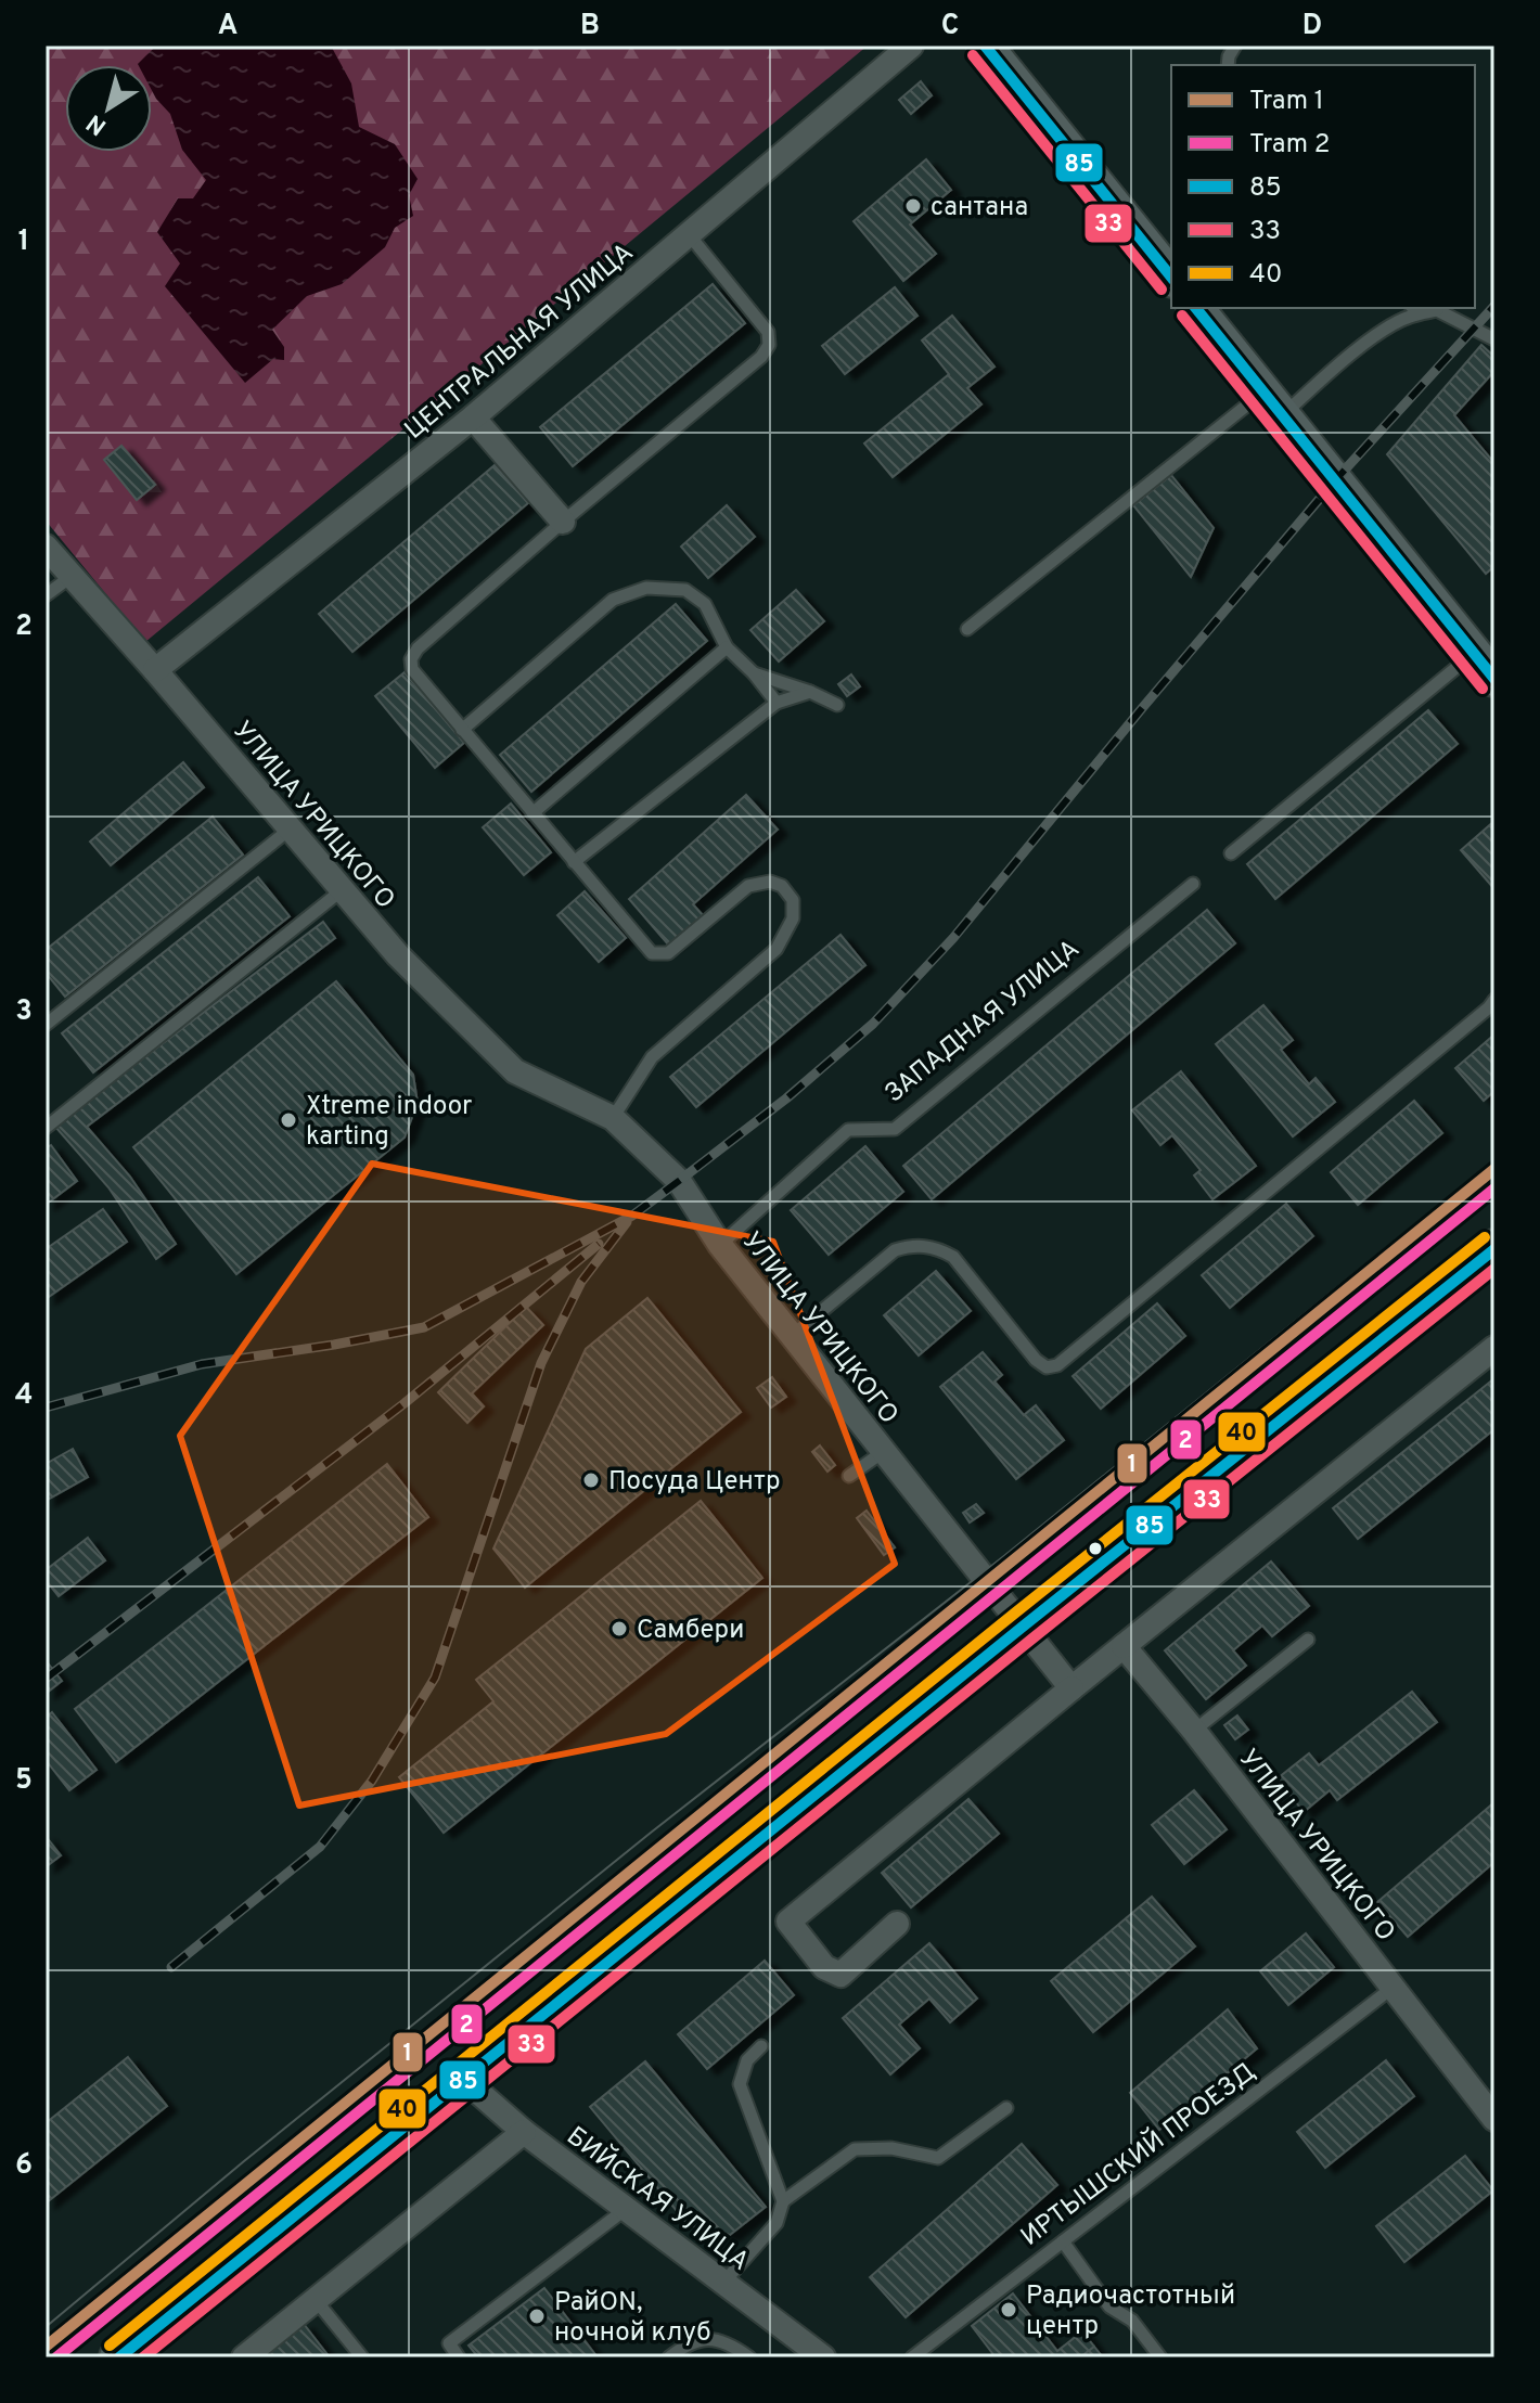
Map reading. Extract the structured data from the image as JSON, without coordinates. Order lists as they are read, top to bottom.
{
  "streets": {
    "street": ["ЦЕНТРАЛЬНАЯ УЛИЦА", "УЛИЦА УРИЦКОГО", "БИЙСКАЯ УЛИЦА"],
    "lane": ["ЗАПАДНАЯ УЛИЦА", "ИРТЫШСКИЙ ПРОЕЗД"]
  },
  "crossings": [
    ["ЦЕНТРАЛЬНАЯ УЛИЦА", "УЛИЦА УРИЦКОГО"],
    ["УЛИЦА УРИЦКОГО", "ЗАПАДНАЯ УЛИЦА"],
    ["УЛИЦА УРИЦКОГО", "ИРТЫШСКИЙ ПРОЕЗД"]
  ],
  "places": [
    "сантана",
    "Xtreme indoor karting",
    "Посуда Центр",
    "Самбери",
    "Радиочастотный центр",
    "РайON, ночной клуб"
  ],
  "lines": [
    "transit line 85",
    "transit line 33",
    "tram line 1",
    "tram line 2",
    "transit line 40"
  ],
  "legend": [
    "Tram 1",
    "Tram 2",
    "85",
    "33",
    "40"
  ],
  "north": "bottom left",
  "grid": {
    "columns": [
      "A",
      "B",
      "C",
      "D"
    ],
    "rows": [
      "1",
      "2",
      "3",
      "4",
      "5",
      "6"
    ]
  }
}
